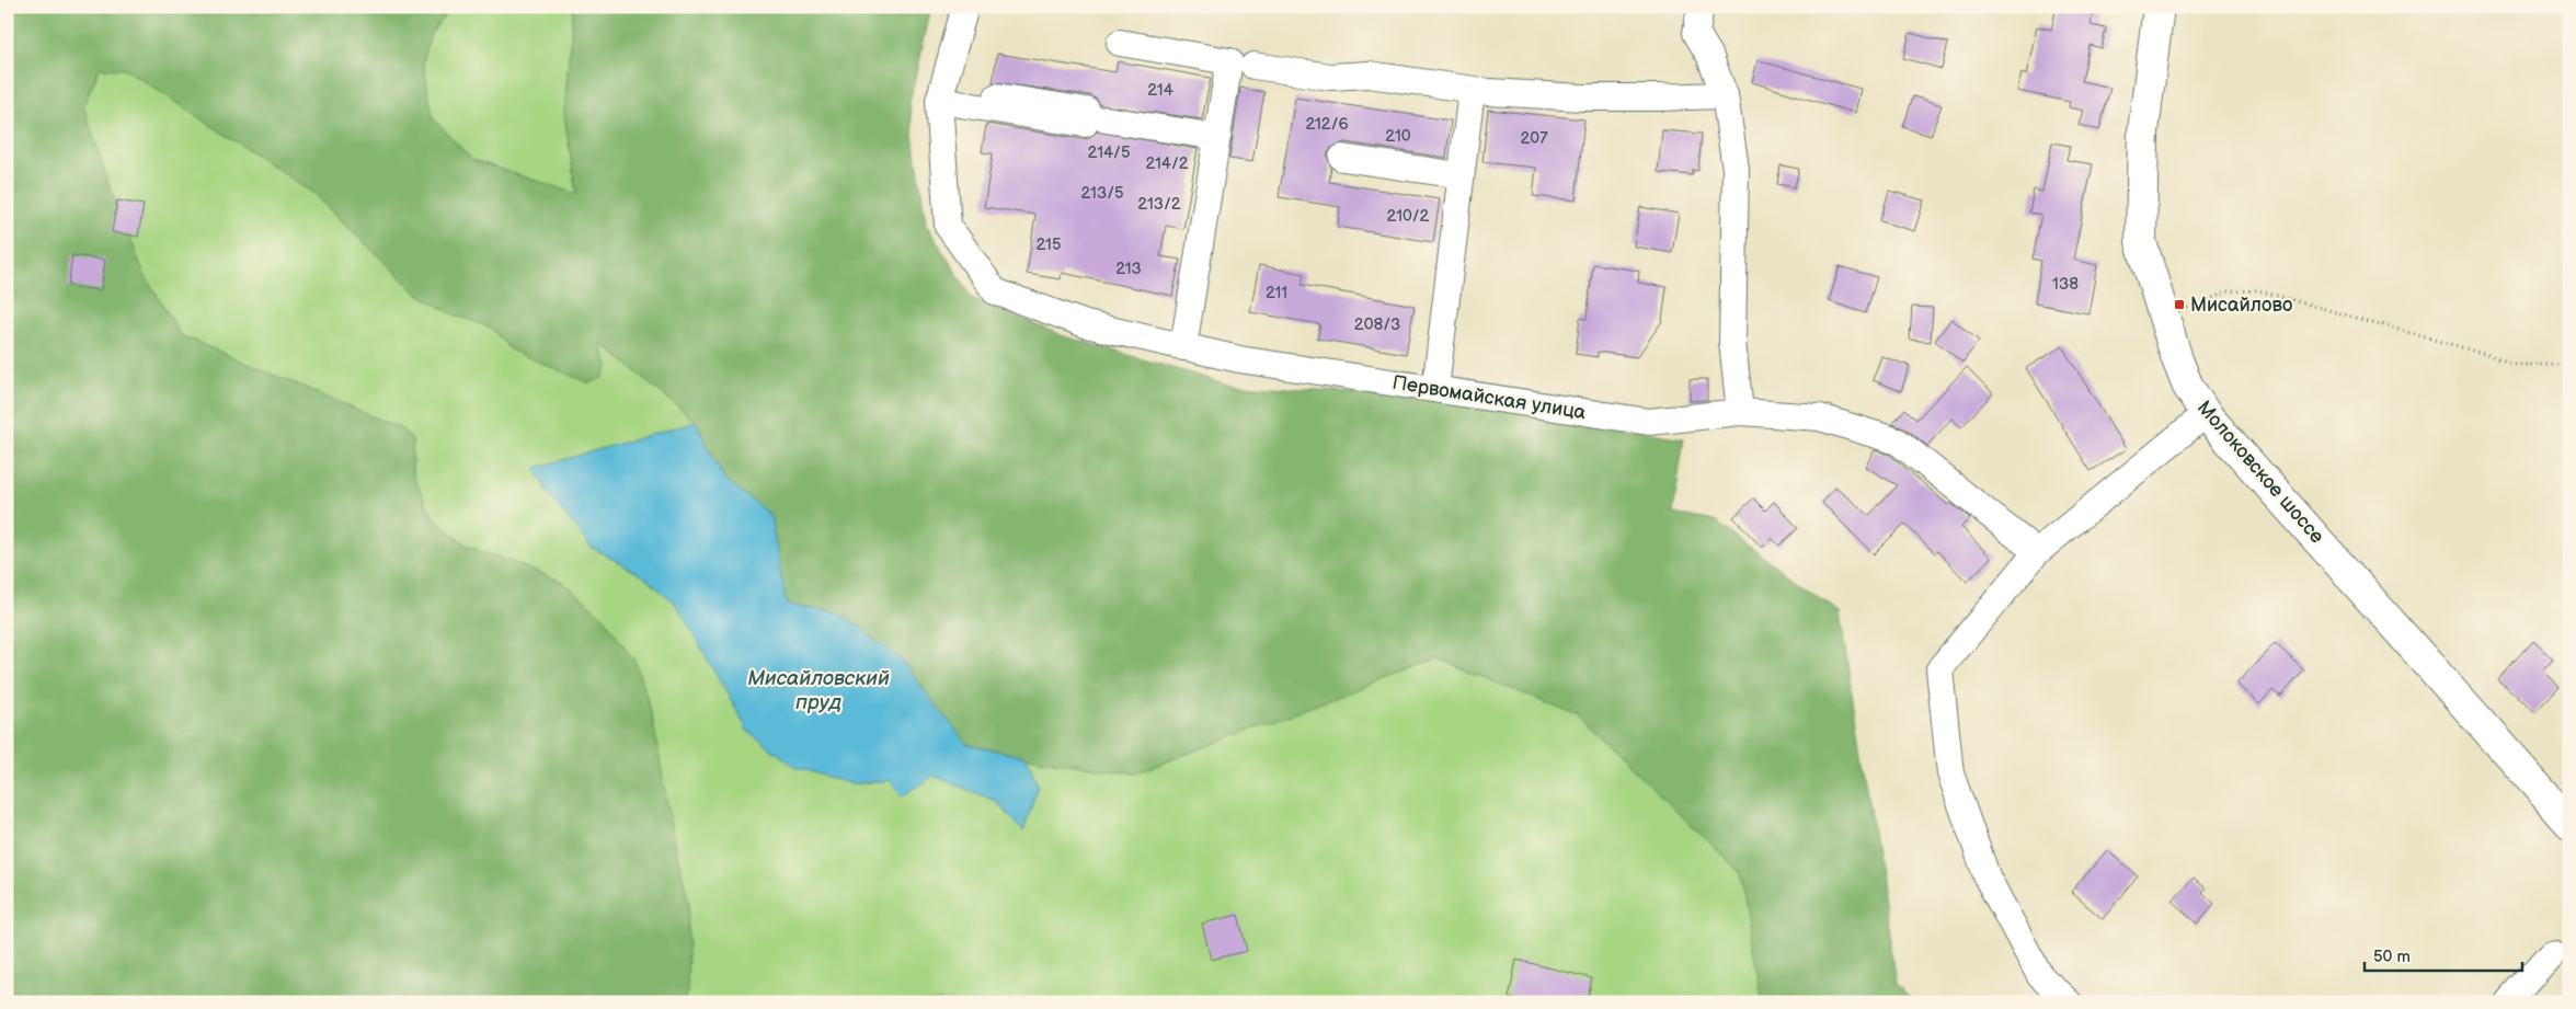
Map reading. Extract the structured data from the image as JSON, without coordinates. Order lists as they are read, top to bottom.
{
  "streets": {
    "main road": ["Молоковское шоссе"],
    "street": ["Первомайская улица"]
  },
  "water": ["Мисайловский пруд"],
  "places": {
    "transit": ["Мисайлово"]
  },
  "house_numbers": [
    "214",
    "212/6",
    "210",
    "207",
    "214/5",
    "214/2",
    "213/5",
    "213/2",
    "210/2",
    "215",
    "213",
    "138",
    "211",
    "208/3"
  ],
  "scale_bar": "50 m"
}
